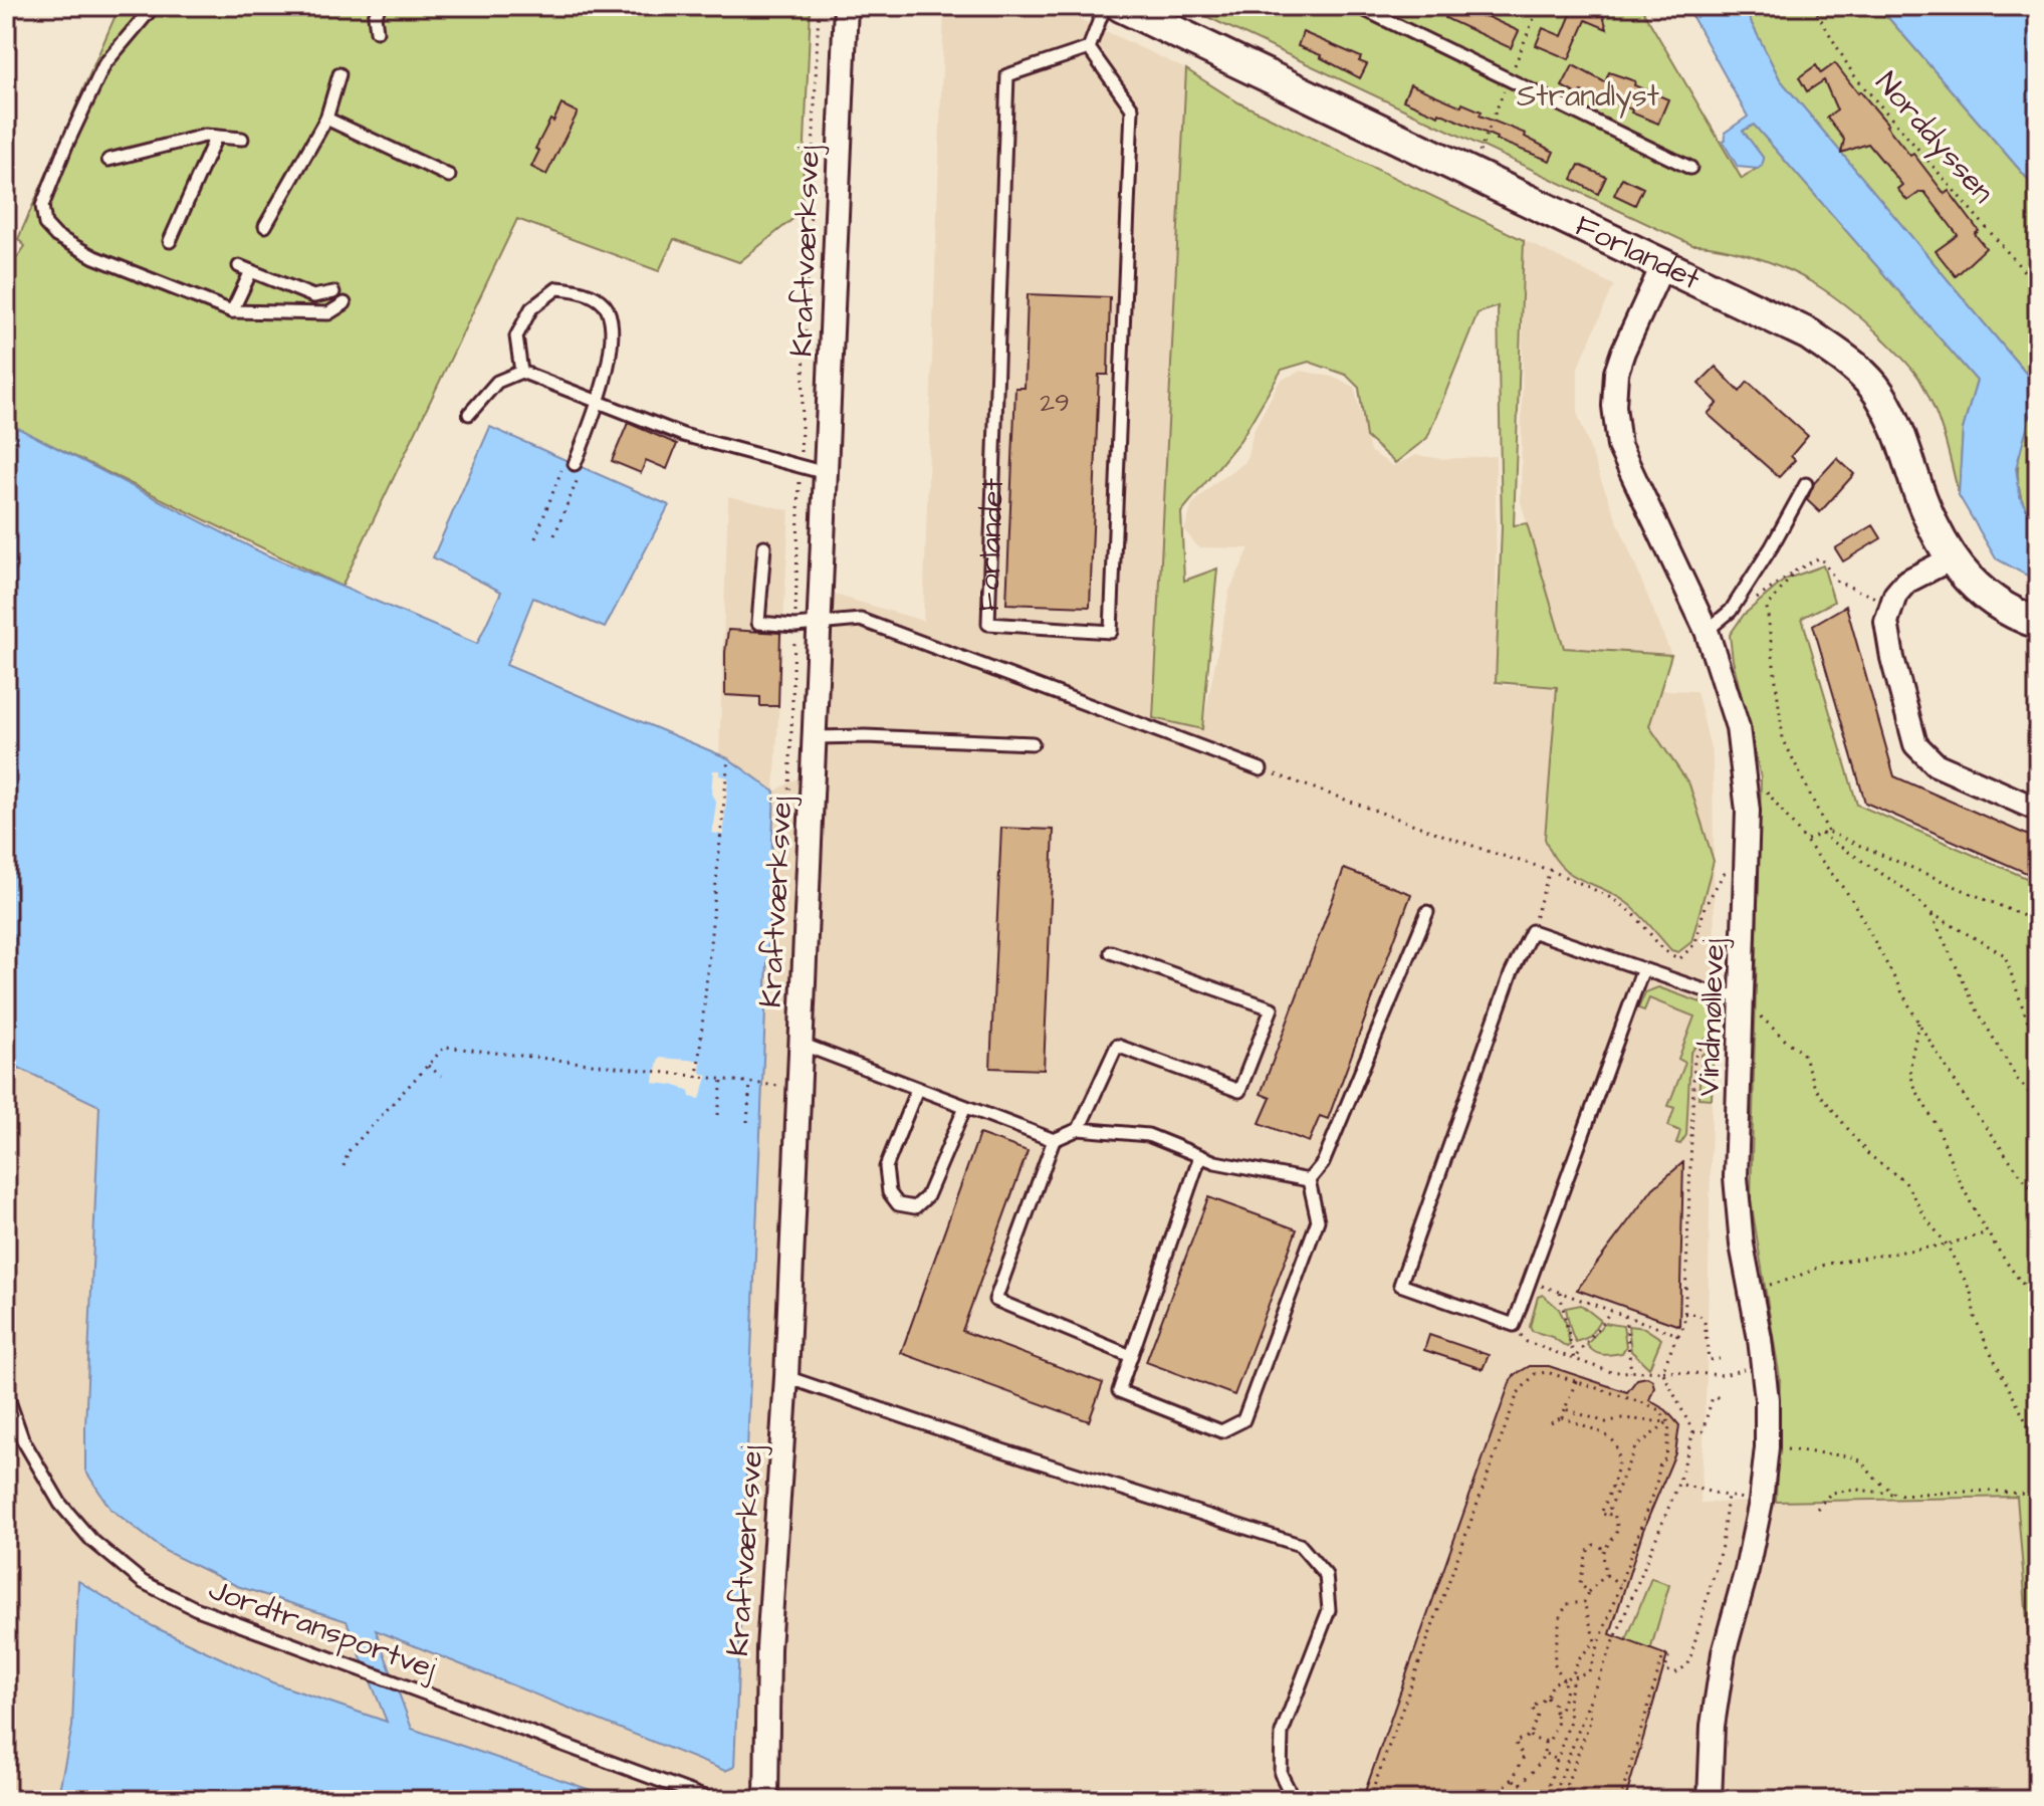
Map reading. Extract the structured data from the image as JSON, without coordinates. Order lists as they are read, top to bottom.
{
  "streets": {
    "street": ["Kraftværksvej", "Forlandet", "Vindmøllevej"],
    "lane": ["Jordtransportvej"],
    "path": ["Norddyssen"]
  },
  "crossings": [
    ["Forlandet", "Vindmøllevej"]
  ],
  "parks": ["Strandlyst"],
  "house_numbers": ["29"]
}
